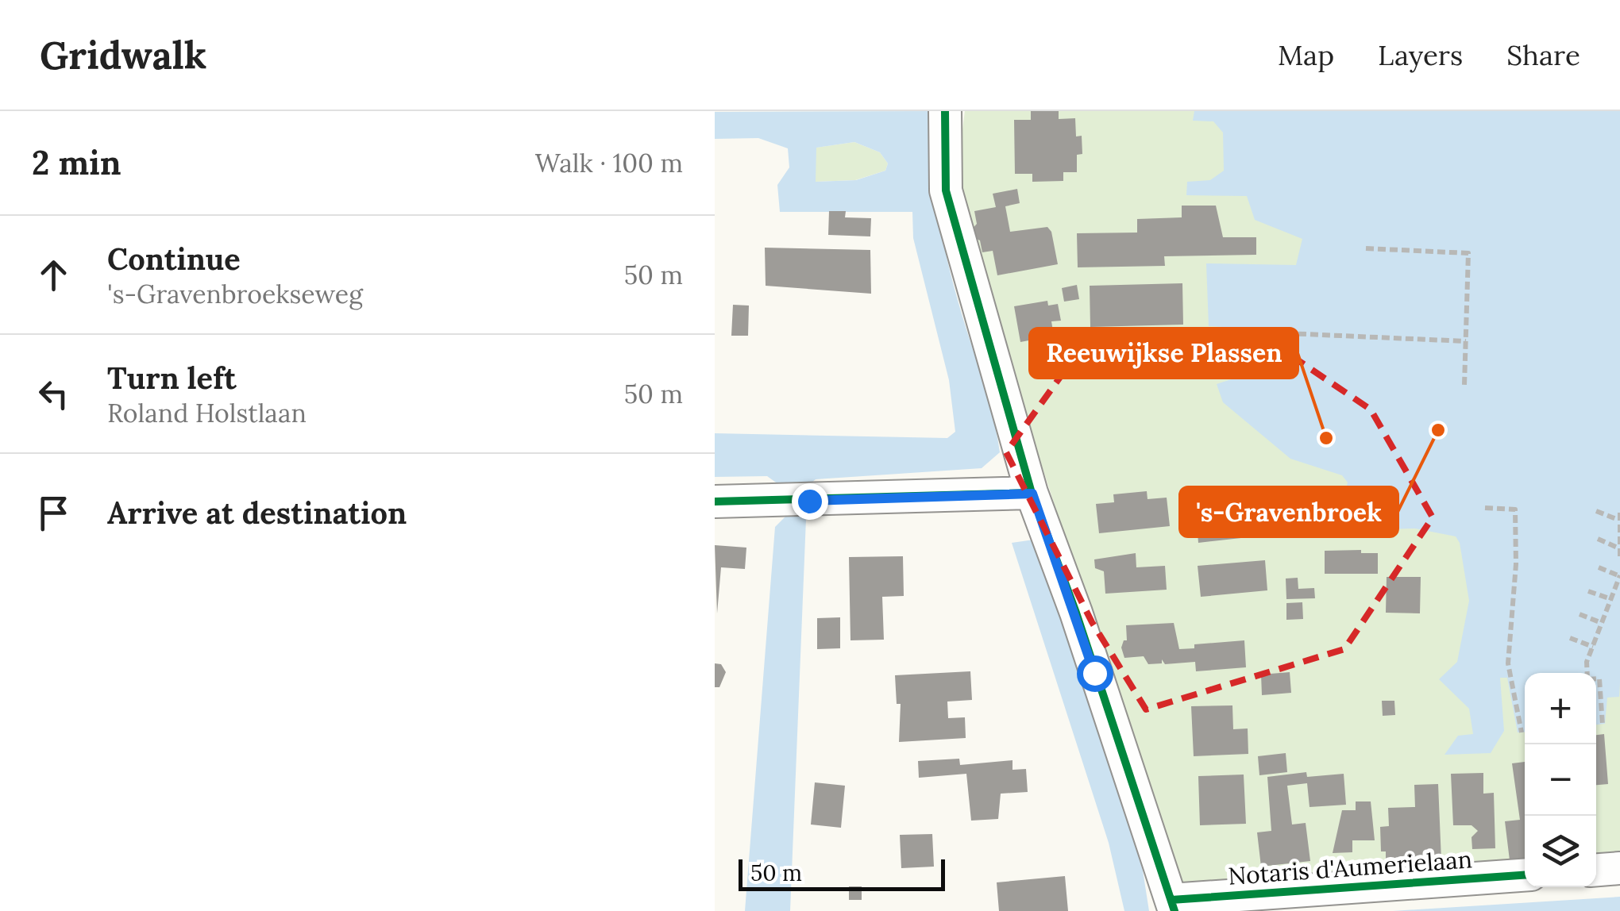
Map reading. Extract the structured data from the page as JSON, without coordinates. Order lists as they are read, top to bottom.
{
  "streets": {
    "street": ["Notaris d'Aumerielaan"]
  },
  "places": ["'s-Gravenbroek", "Reeuwijkse Plassen"],
  "scale_bar": "50 m",
  "page": {
    "header": "Gridwalk",
    "nav": ["Map", "Layers", "Share"],
    "heading": ["2 min", "Walk · 100 m"],
    "list": [
      ["Continue", "'s-Gravenbroekseweg", "50 m"],
      ["Turn left", "Roland Holstlaan", "50 m"],
      "Arrive at destination"
    ],
    "map_buttons": ["+", "−"],
    "scale": "50 m"
  }
}
